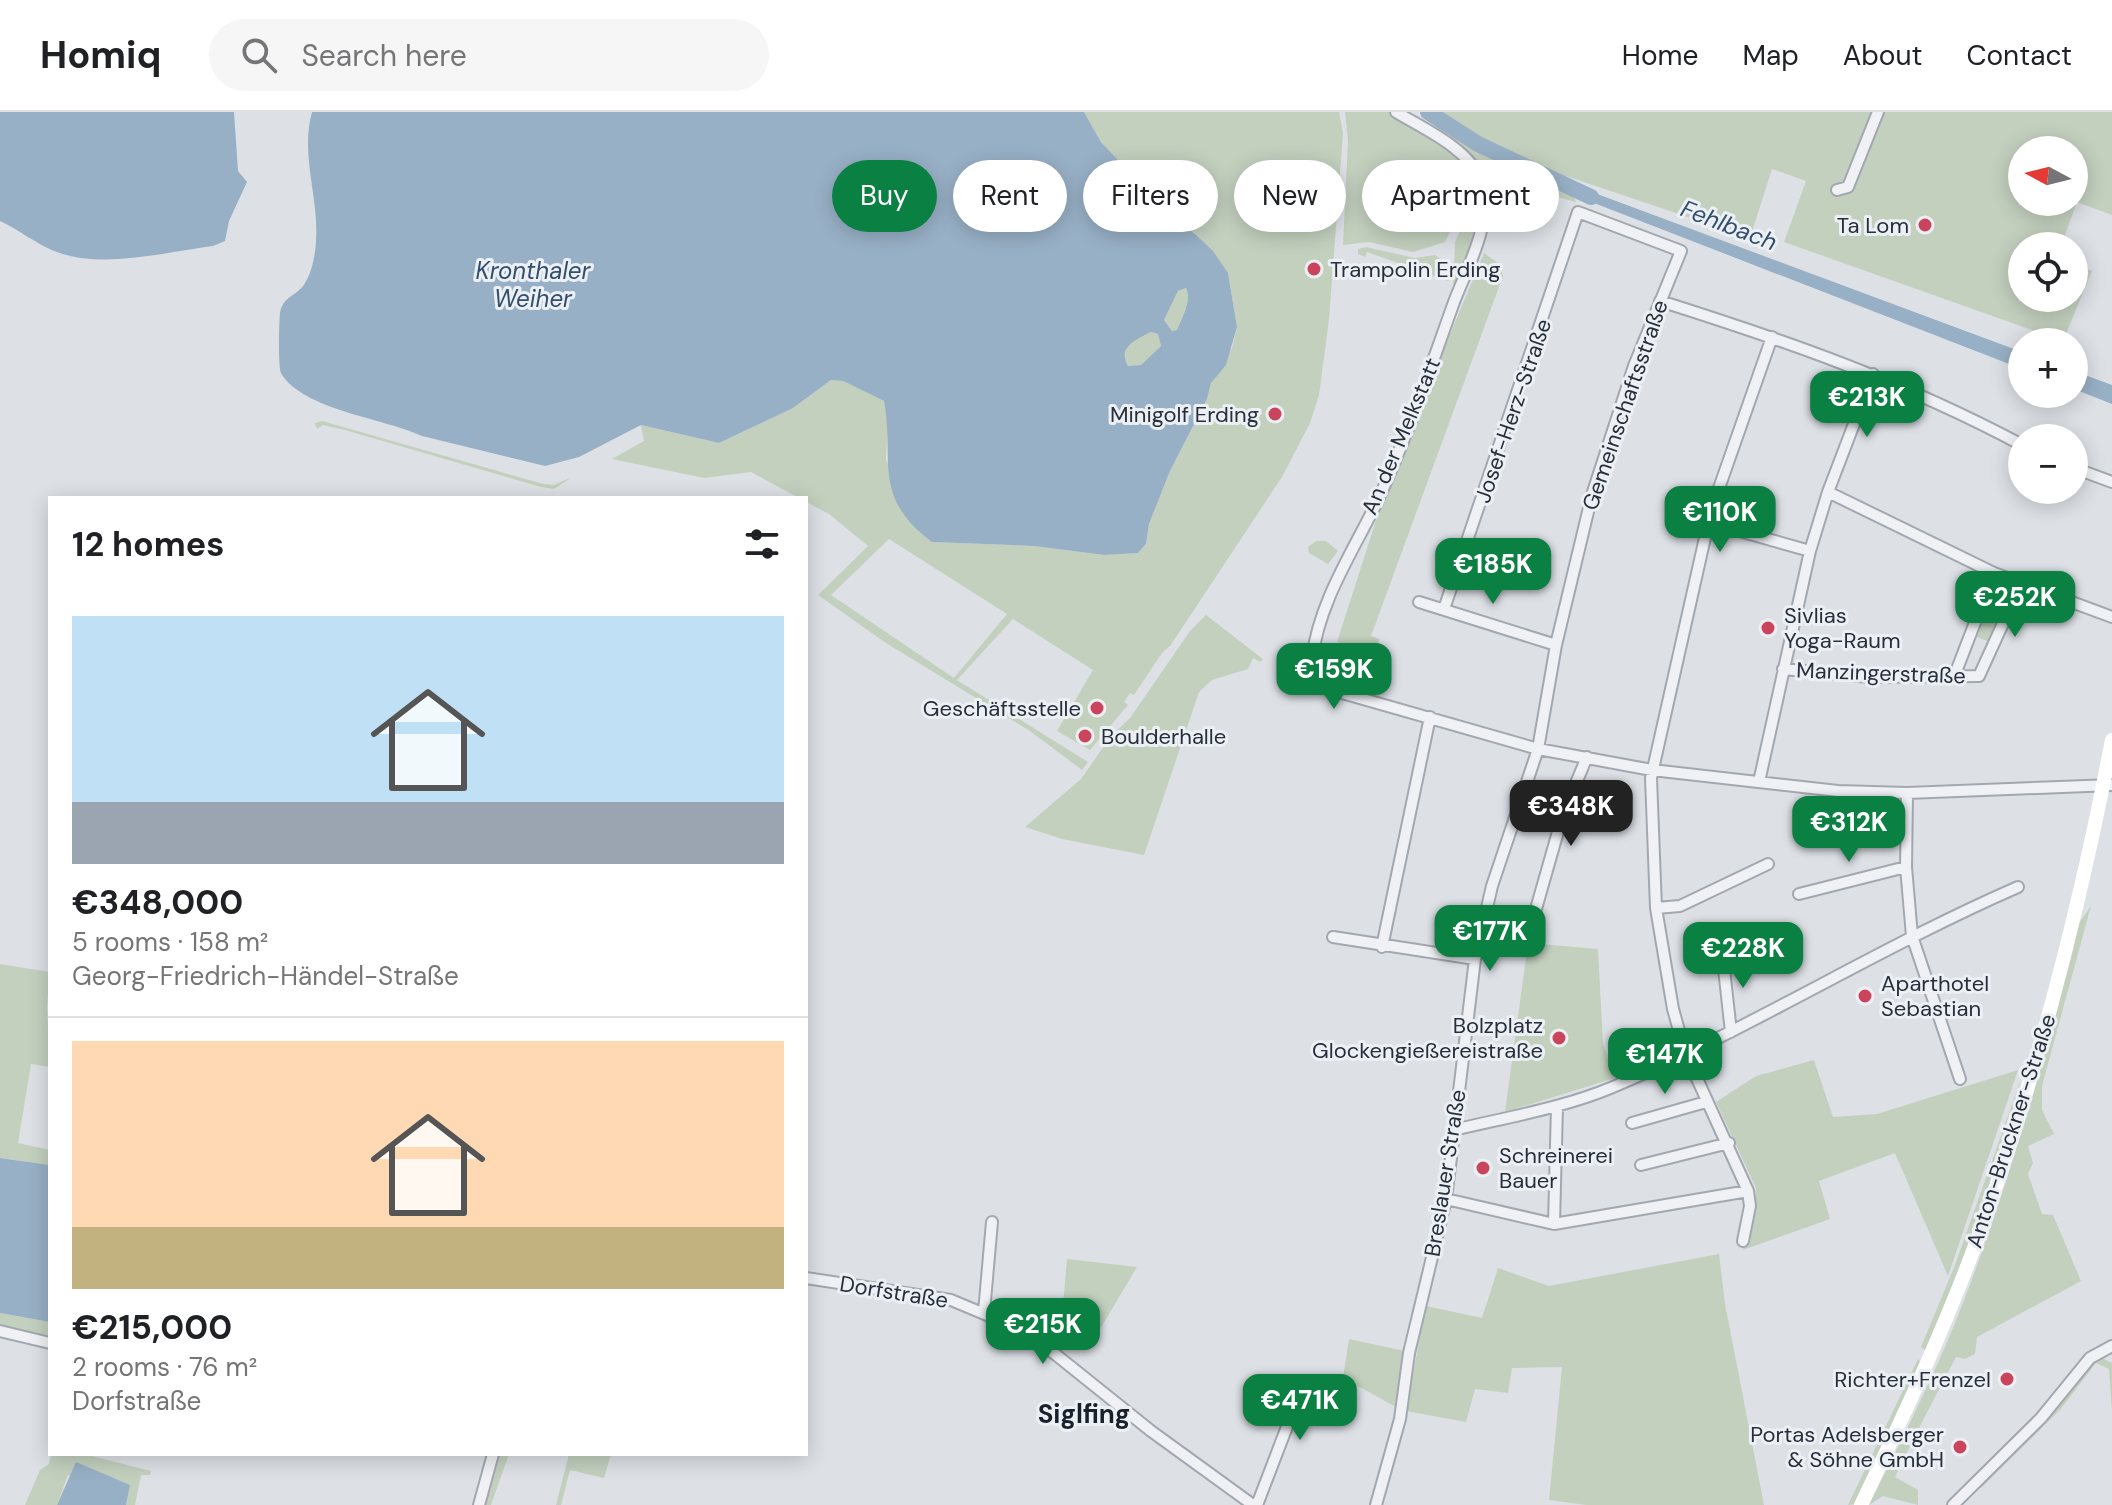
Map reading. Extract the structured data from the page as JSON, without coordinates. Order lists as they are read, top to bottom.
{
  "streets": {
    "main road": ["Anton-Bruckner-Straße"],
    "street": [
      "Gemeinschaftsstraße",
      "Josef-Herz-Straße",
      "An der Melkstatt",
      "Manzingerstraße",
      "Breslauer Straße",
      "Dorfstraße"
    ]
  },
  "crossings": [
    ["Gemeinschaftsstraße", "Josef-Herz-Straße"],
    ["Gemeinschaftsstraße", "Breslauer Straße"]
  ],
  "districts": ["Siglfing"],
  "water": ["Fehlbach", "Kronthaler Weiher"],
  "places": [
    "Ta Lom",
    "Trampolin Erding",
    "Minigolf Erding",
    "Sivlias Yoga-Raum",
    "Geschäftsstelle",
    "Boulderhalle",
    "Aparthotel Sebastian",
    "Bolzplatz Glockengießereistraße",
    "Schreinerei Bauer",
    "Richter+Frenzel",
    "Portas Adelsberger & Söhne GmbH"
  ],
  "north": "left",
  "page": {
    "header": "Homiq",
    "search": "Search here",
    "nav": [
      "Home",
      "Map",
      "About",
      "Contact"
    ],
    "map_buttons": ["+", "−"],
    "chip": [
      "Buy",
      "Rent",
      "Filters",
      "New",
      "Apartment"
    ],
    "price": [
      "€213K",
      "€110K",
      "€185K",
      "€252K",
      "€159K",
      "€348K",
      "€312K",
      "€177K",
      "€228K",
      "€147K",
      "€215K",
      "€471K"
    ],
    "heading": "12 homes",
    "list": [
      {
        "name": "€348,000",
        "note": "5 rooms · 158 m² · Georg-Friedrich-Händel-Straße"
      },
      {
        "name": "€215,000",
        "note": "2 rooms · 76 m² · Dorfstraße"
      }
    ]
  }
}
